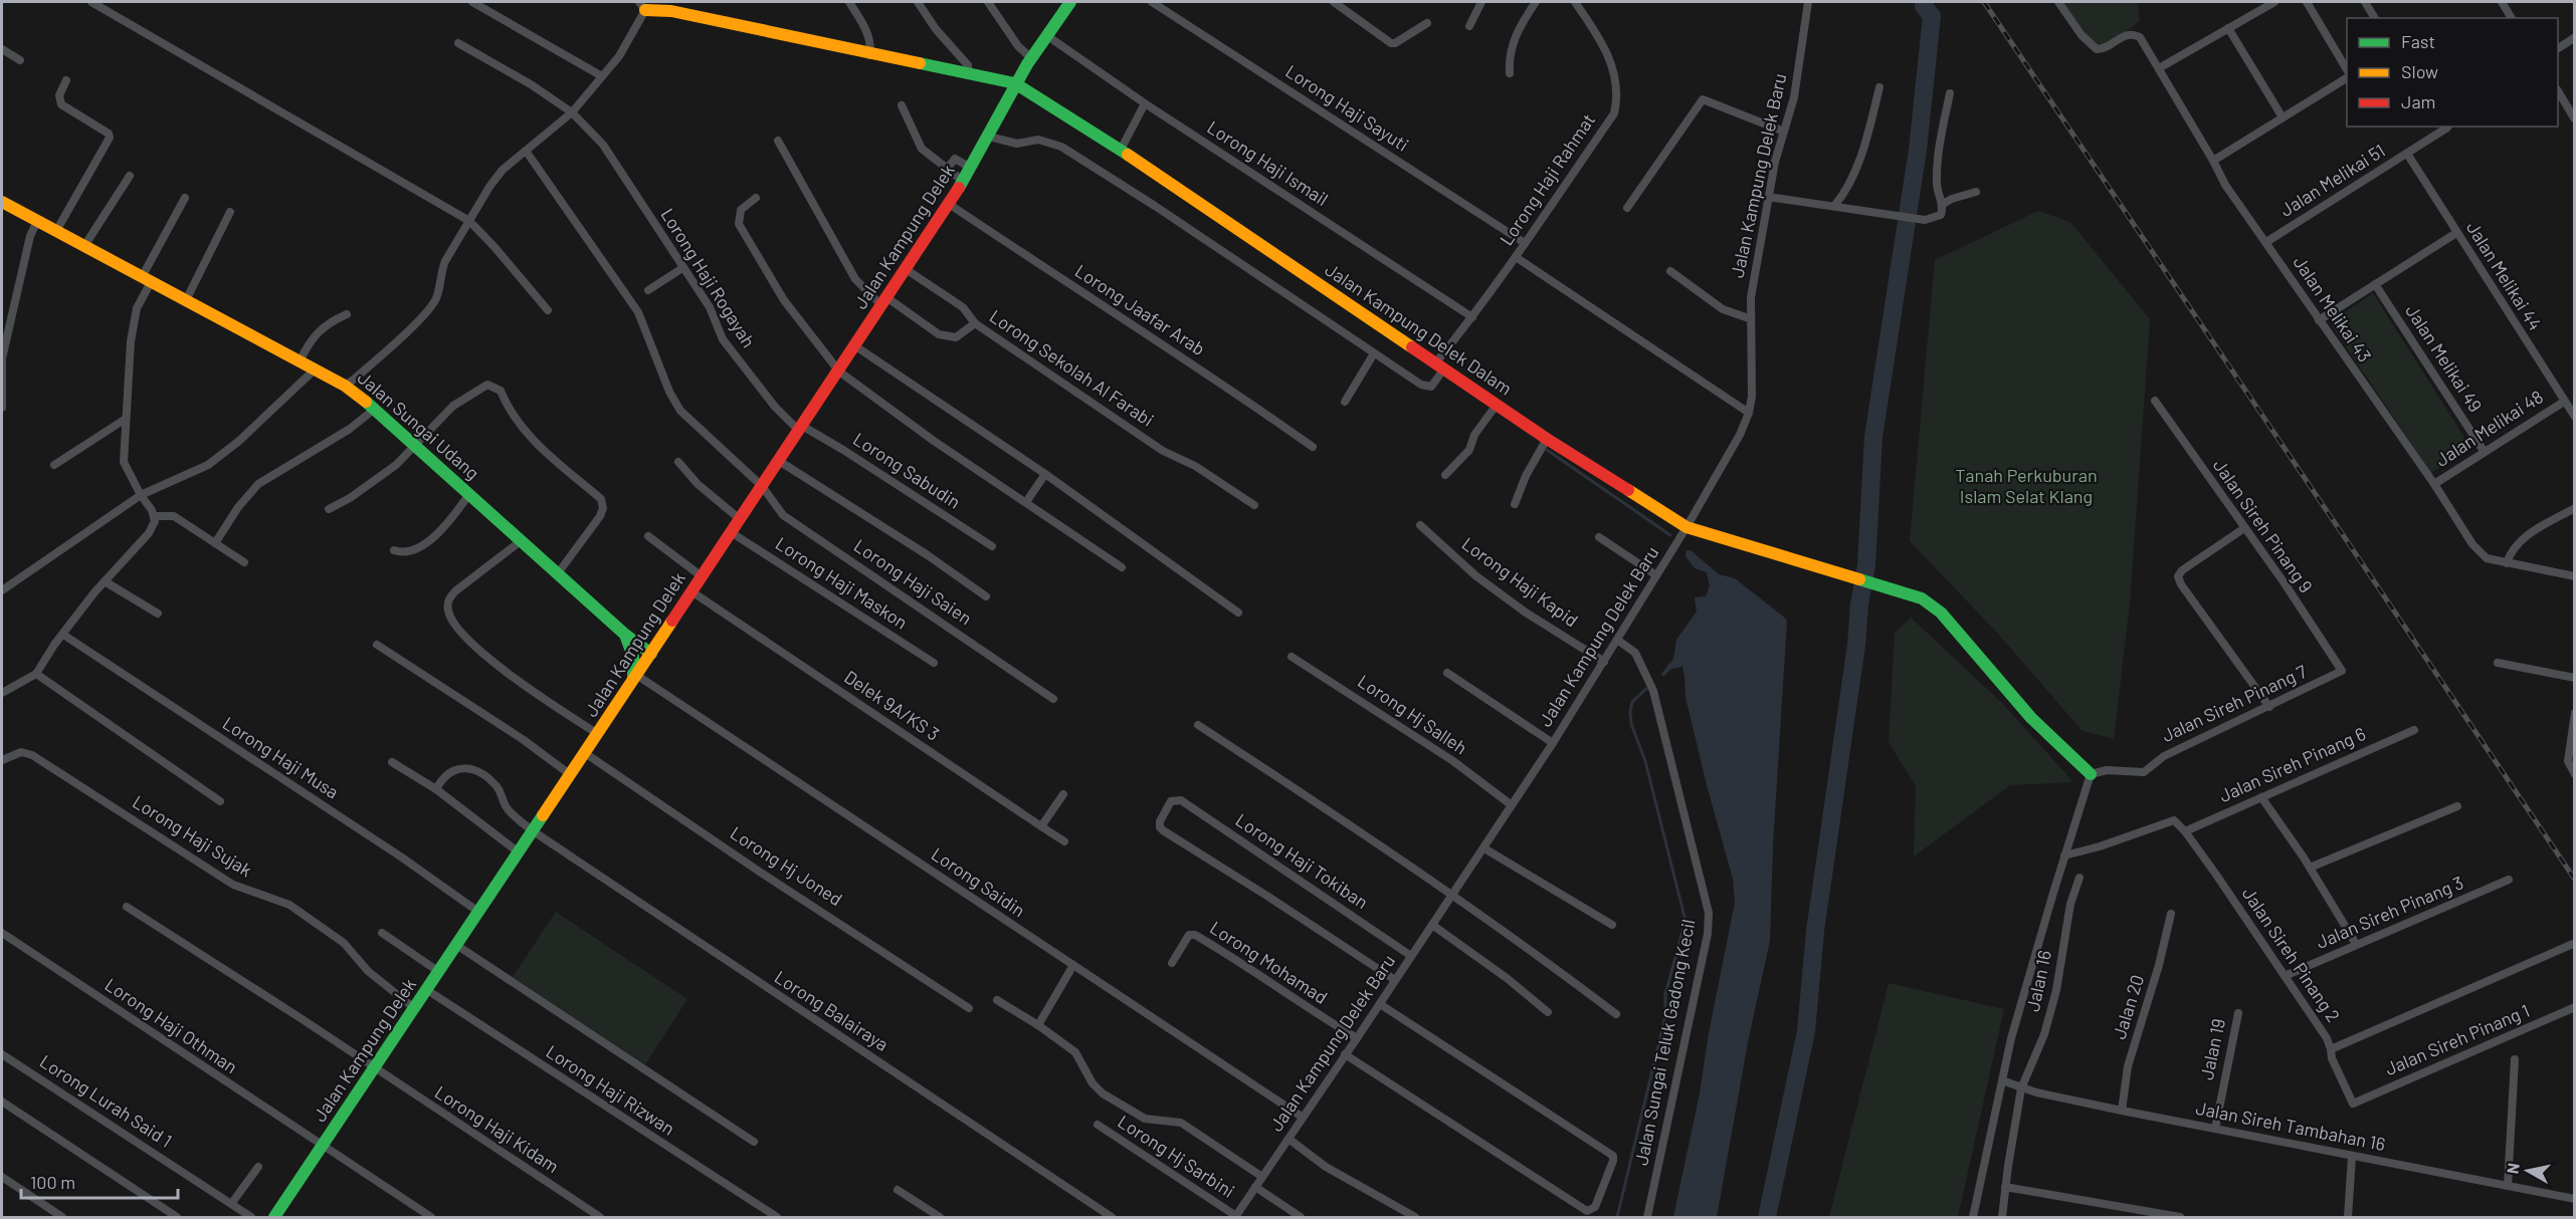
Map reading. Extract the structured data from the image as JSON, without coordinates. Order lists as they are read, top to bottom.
{
  "streets": {
    "street": [
      "Lorong Haji Sayuti",
      "Lorong Haji Ismail",
      "Jalan Kampung Delek Baru",
      "Lorong Haji Rahmat",
      "Jalan Melikai 51",
      "Jalan Kampung Delek",
      "Jalan Melikai 44",
      "Lorong Haji Rogayah",
      "Jalan Melikai 43",
      "Lorong Jaafar Arab",
      "Jalan Kampung Delek Dalam",
      "Jalan Melikai 49",
      "Lorong Sekolah Al Farabi",
      "Jalan Sungai Udang",
      "Jalan Melikai 48",
      "Lorong Sabudin",
      "Jalan Sireh Pinang 9",
      "Lorong Haji Saien",
      "Lorong Haji Kapid",
      "Lorong Haji Maskon",
      "Jalan Sireh Pinang 7",
      "Delek 9A/KS 3",
      "Lorong Hj Salleh",
      "Lorong Haji Musa",
      "Jalan Sireh Pinang 6",
      "Lorong Haji Sujak",
      "Lorong Haji Tokiban",
      "Lorong Hj Joned",
      "Lorong Saidin",
      "Jalan Sireh Pinang 3",
      "Jalan Sireh Pinang 2",
      "Lorong Mohamad",
      "Jalan 16",
      "Jalan 20",
      "Lorong Balairaya",
      "Lorong Haji Othman",
      "Jalan Sireh Pinang 1",
      "Jalan Sungai Teluk Gadong Kecil",
      "Jalan 19",
      "Lorong Haji Rizwan",
      "Lorong Lurah Said 1",
      "Jalan Sireh Tambahan 16",
      "Lorong Haji Kidam",
      "Lorong Hj Sarbini"
    ]
  },
  "crossings": [
    ["Lorong Haji Sayuti", "Lorong Haji Rahmat"],
    ["Lorong Haji Ismail", "Lorong Haji Rahmat"],
    ["Lorong Haji Ismail", "Jalan Kampung Delek"],
    ["Jalan Kampung Delek Baru", "Jalan Kampung Delek Dalam"],
    ["Jalan Kampung Delek Baru", "Lorong Haji Kapid"],
    ["Jalan Kampung Delek Baru", "Lorong Hj Salleh"],
    ["Jalan Kampung Delek Baru", "Lorong Haji Tokiban"],
    ["Jalan Kampung Delek Baru", "Lorong Saidin"],
    ["Jalan Kampung Delek Baru", "Lorong Mohamad"],
    ["Jalan Kampung Delek Baru", "Jalan Sungai Teluk Gadong Kecil"],
    ["Jalan Kampung Delek Baru", "Lorong Hj Sarbini"],
    ["Lorong Haji Rahmat", "Jalan Kampung Delek Dalam"],
    ["Jalan Melikai 51", "Jalan Melikai 44"],
    ["Jalan Melikai 51", "Jalan Melikai 43"],
    ["Jalan Kampung Delek", "Lorong Haji Rogayah"],
    ["Jalan Kampung Delek", "Lorong Jaafar Arab"],
    ["Jalan Kampung Delek", "Jalan Kampung Delek Dalam"],
    ["Jalan Kampung Delek", "Lorong Sekolah Al Farabi"],
    ["Jalan Kampung Delek", "Jalan Sungai Udang"],
    ["Jalan Kampung Delek", "Lorong Sabudin"],
    ["Jalan Kampung Delek", "Lorong Haji Saien"],
    ["Jalan Kampung Delek", "Lorong Haji Maskon"],
    ["Jalan Kampung Delek", "Delek 9A/KS 3"],
    ["Jalan Kampung Delek", "Lorong Haji Musa"],
    ["Jalan Kampung Delek", "Lorong Haji Sujak"],
    ["Jalan Kampung Delek", "Lorong Hj Joned"],
    ["Jalan Kampung Delek", "Lorong Saidin"],
    ["Jalan Kampung Delek", "Lorong Balairaya"],
    ["Jalan Kampung Delek", "Lorong Haji Othman"],
    ["Jalan Kampung Delek", "Lorong Haji Rizwan"],
    ["Jalan Kampung Delek", "Lorong Haji Kidam"],
    ["Jalan Melikai 44", "Jalan Melikai 48"],
    ["Lorong Haji Rogayah", "Jalan Kampung Delek Dalam"],
    ["Lorong Haji Rogayah", "Lorong Sabudin"],
    ["Jalan Melikai 43", "Jalan Melikai 48"],
    ["Jalan Kampung Delek Dalam", "Jalan Sungai Udang"],
    ["Jalan Kampung Delek Dalam", "Lorong Haji Saien"],
    ["Jalan Kampung Delek Dalam", "Jalan Sireh Pinang 7"],
    ["Jalan Melikai 49", "Jalan Melikai 48"],
    ["Jalan Sireh Pinang 9", "Jalan Sireh Pinang 7"],
    ["Jalan Sireh Pinang 6", "Jalan Sireh Pinang 2"],
    ["Jalan Sireh Pinang 3", "Jalan Sireh Pinang 2"],
    ["Jalan Sireh Pinang 2", "Jalan Sireh Pinang 1"],
    ["Jalan 16", "Jalan Sireh Tambahan 16"],
    ["Jalan 20", "Jalan Sireh Tambahan 16"],
    ["Jalan 19", "Jalan Sireh Tambahan 16"]
  ],
  "parks": ["Tanah Perkuburan Islam Selat Klang"],
  "legend": ["Fast", "Slow", "Jam"],
  "scale_bar": "100 m",
  "north": "left"
}
